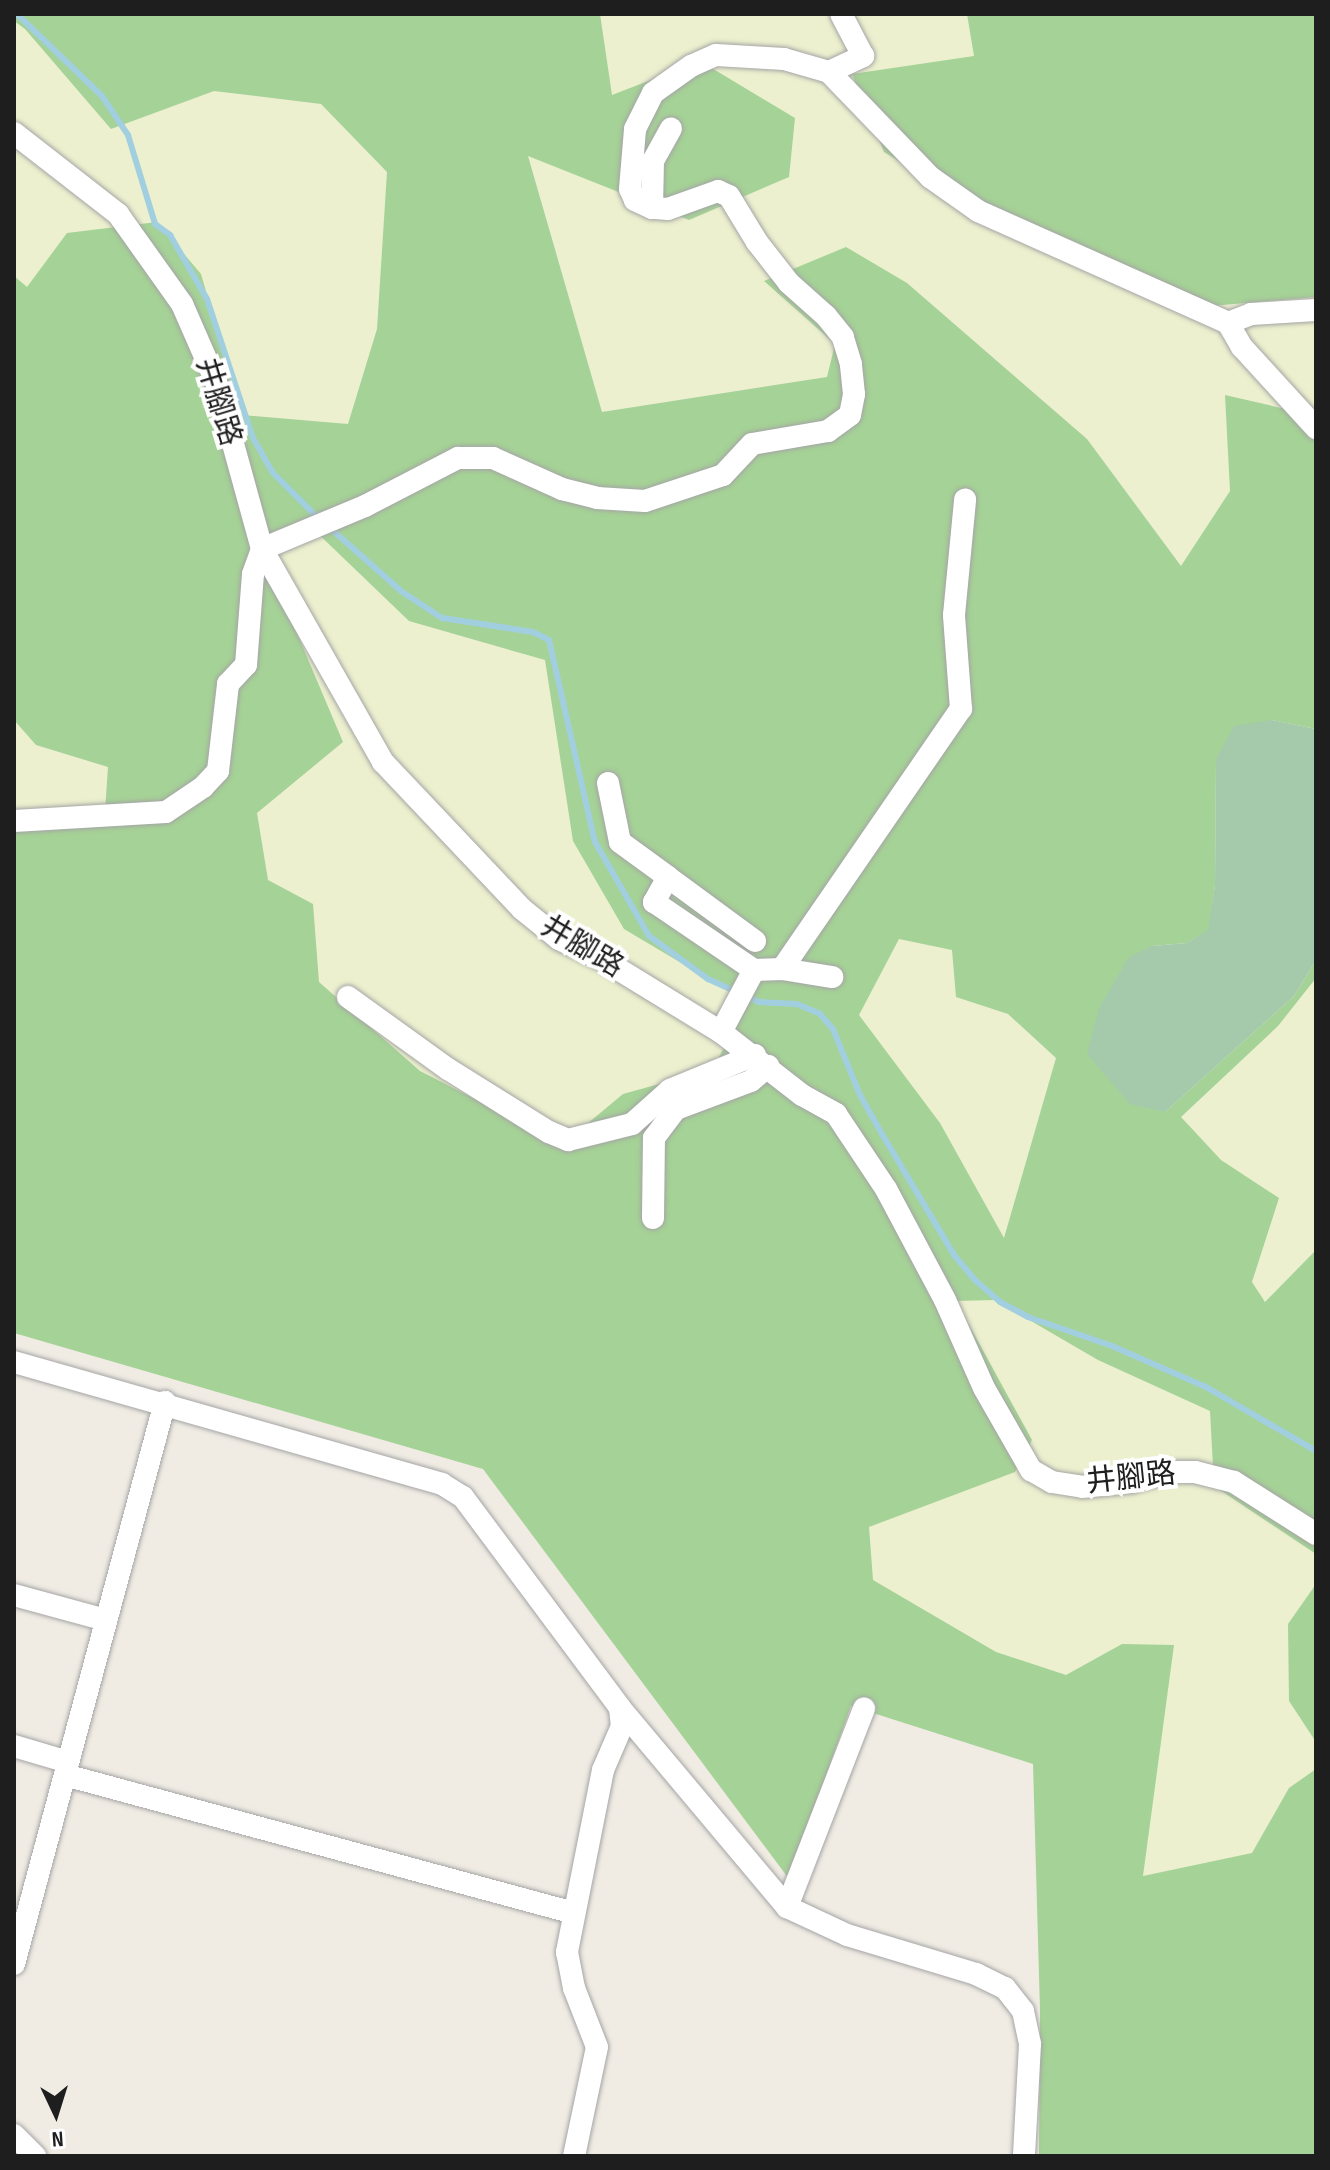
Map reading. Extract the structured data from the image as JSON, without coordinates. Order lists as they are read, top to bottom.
{
  "streets": {
    "lane": ["井腳路"]
  },
  "north": "bottom"
}
